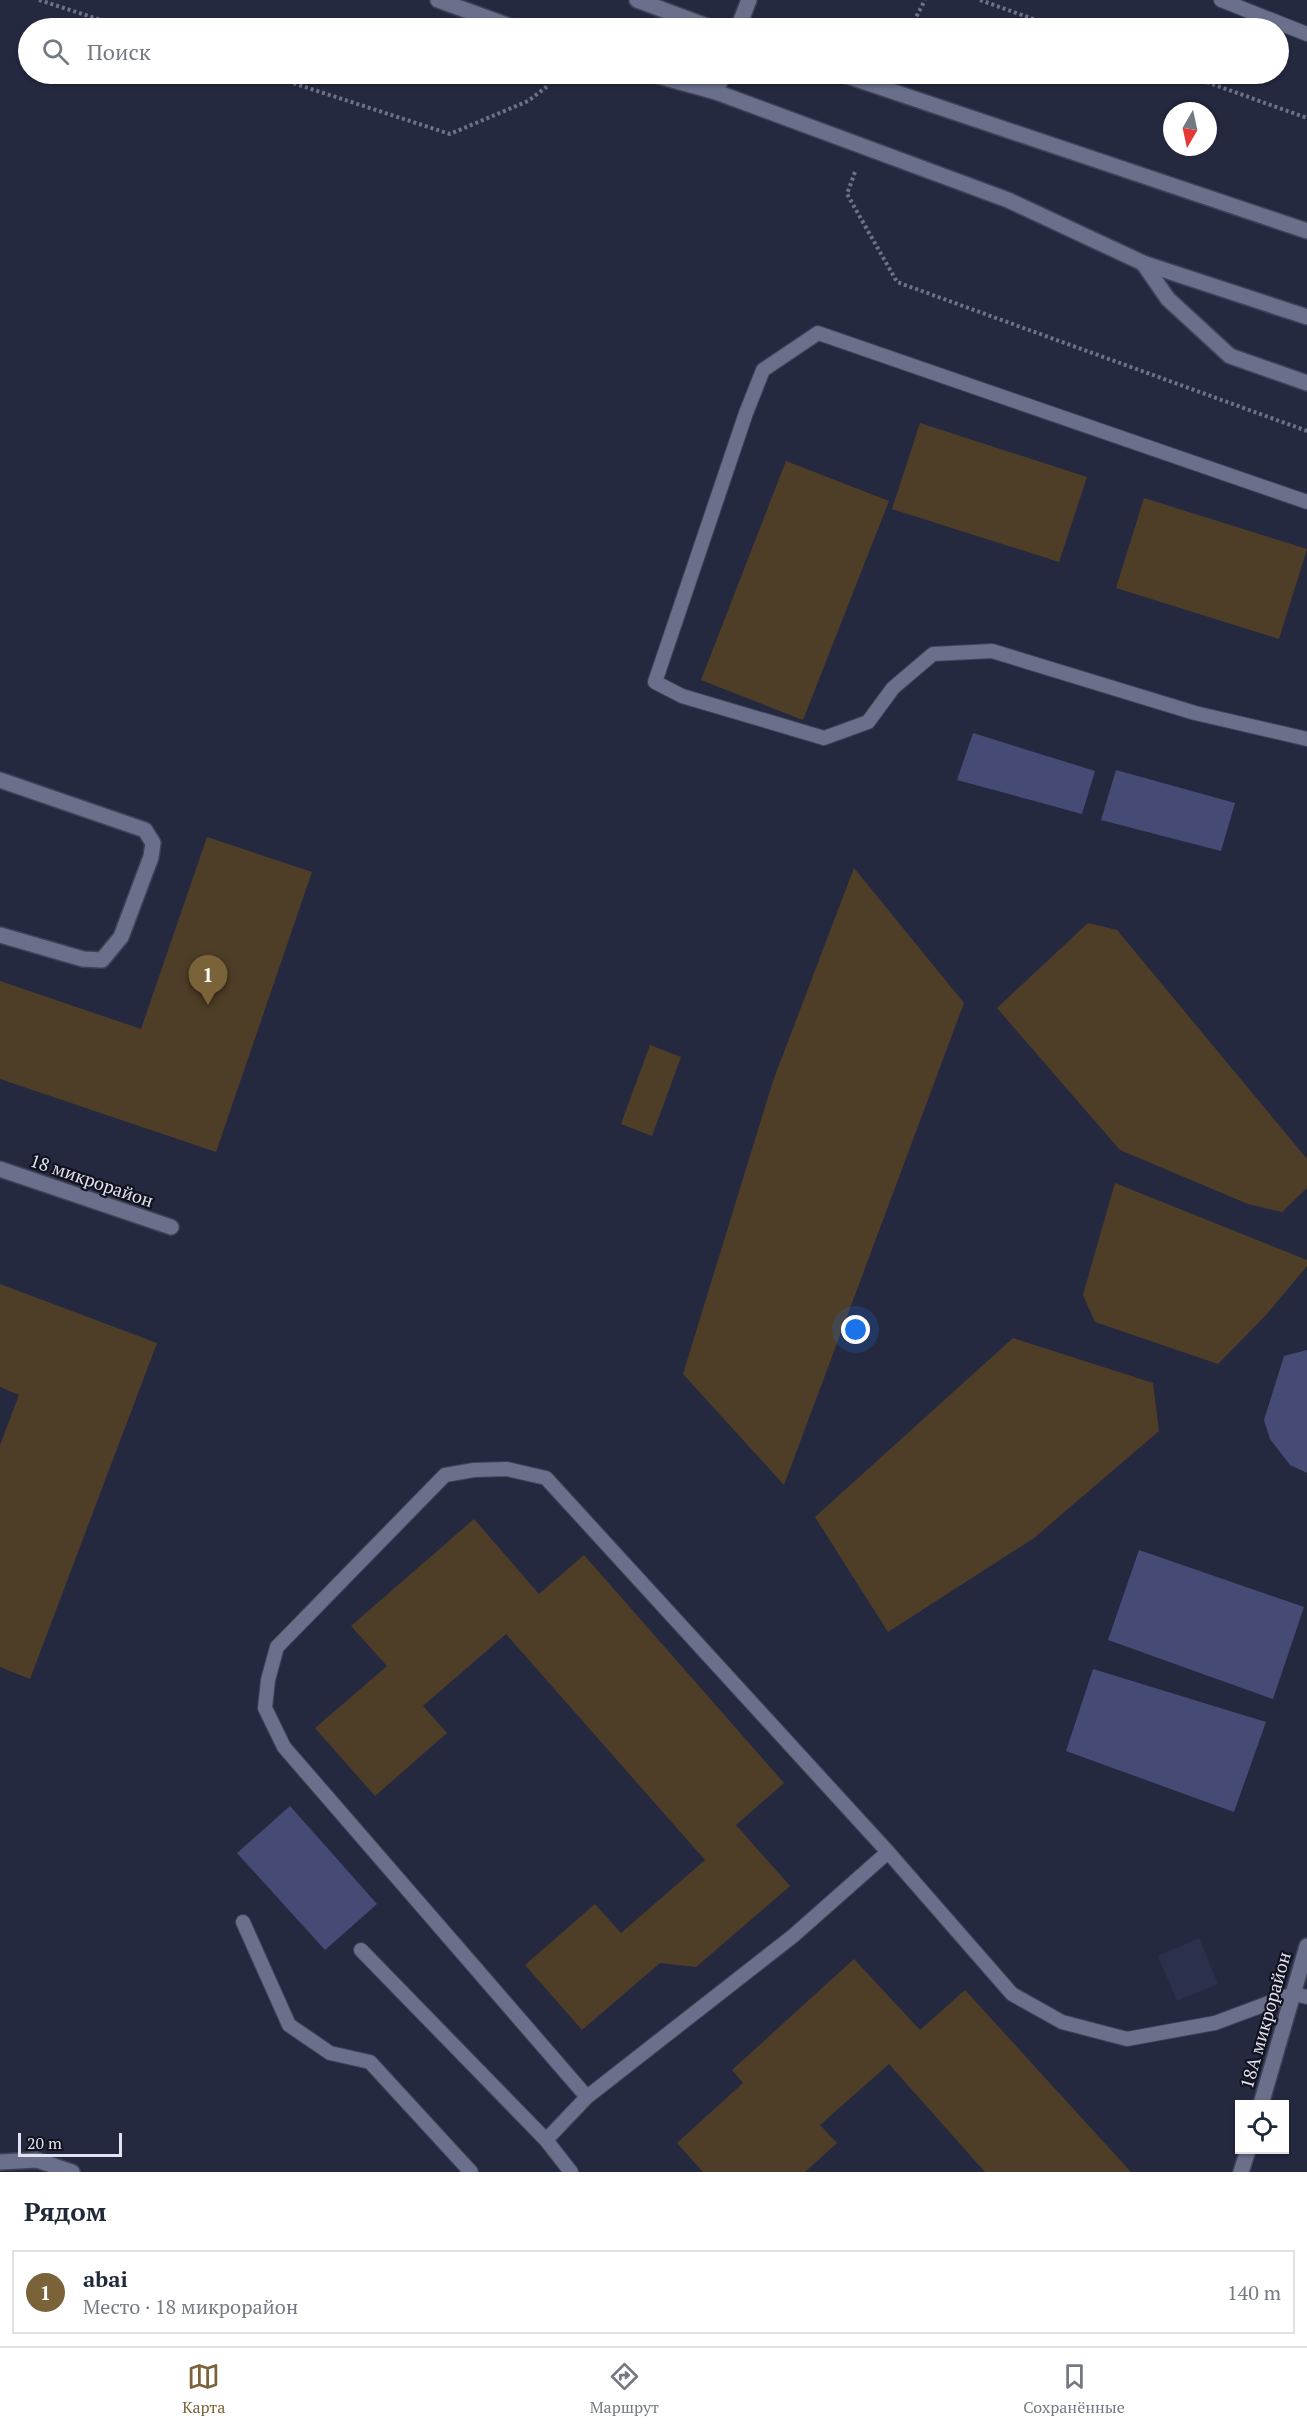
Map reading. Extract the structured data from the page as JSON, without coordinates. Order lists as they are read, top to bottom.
{
  "streets": {
    "main road": ["18 микрорайон", "18А микрорайон"]
  },
  "scale_bar": "20 m",
  "north": "bottom",
  "page": {
    "search": "Поиск",
    "pins": "1",
    "scale": "20 m",
    "heading": "Рядом",
    "list": [
      {
        "mark": "1",
        "name": "abai",
        "note": "Место · 18 микрорайон",
        "value": "140 m"
      }
    ],
    "nav": ["Карта", "Маршрут", "Сохранённые"]
  }
}
